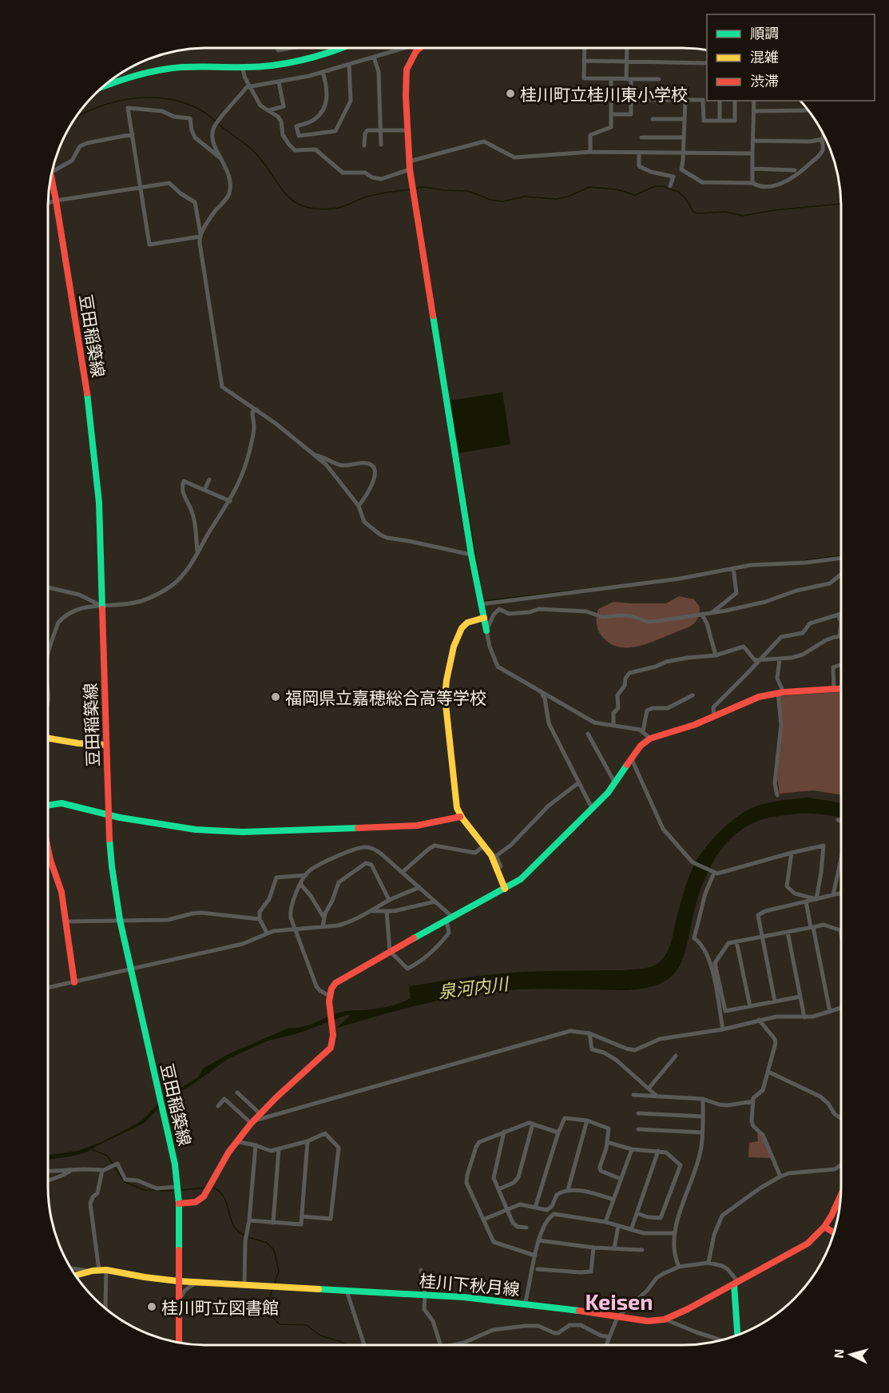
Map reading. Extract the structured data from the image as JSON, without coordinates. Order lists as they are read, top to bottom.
{
  "streets": {
    "street": ["豆田稲築線", "桂川下秋月線"]
  },
  "crossings": [
    ["豆田稲築線", "桂川下秋月線"]
  ],
  "districts": ["Keisen"],
  "water": ["泉河内川"],
  "places": ["桂川町立桂川東小学校", "福岡県立嘉穂総合高等学校", "桂川町立図書館"],
  "legend": ["順調", "混雑", "渋滞"],
  "north": "left"
}
